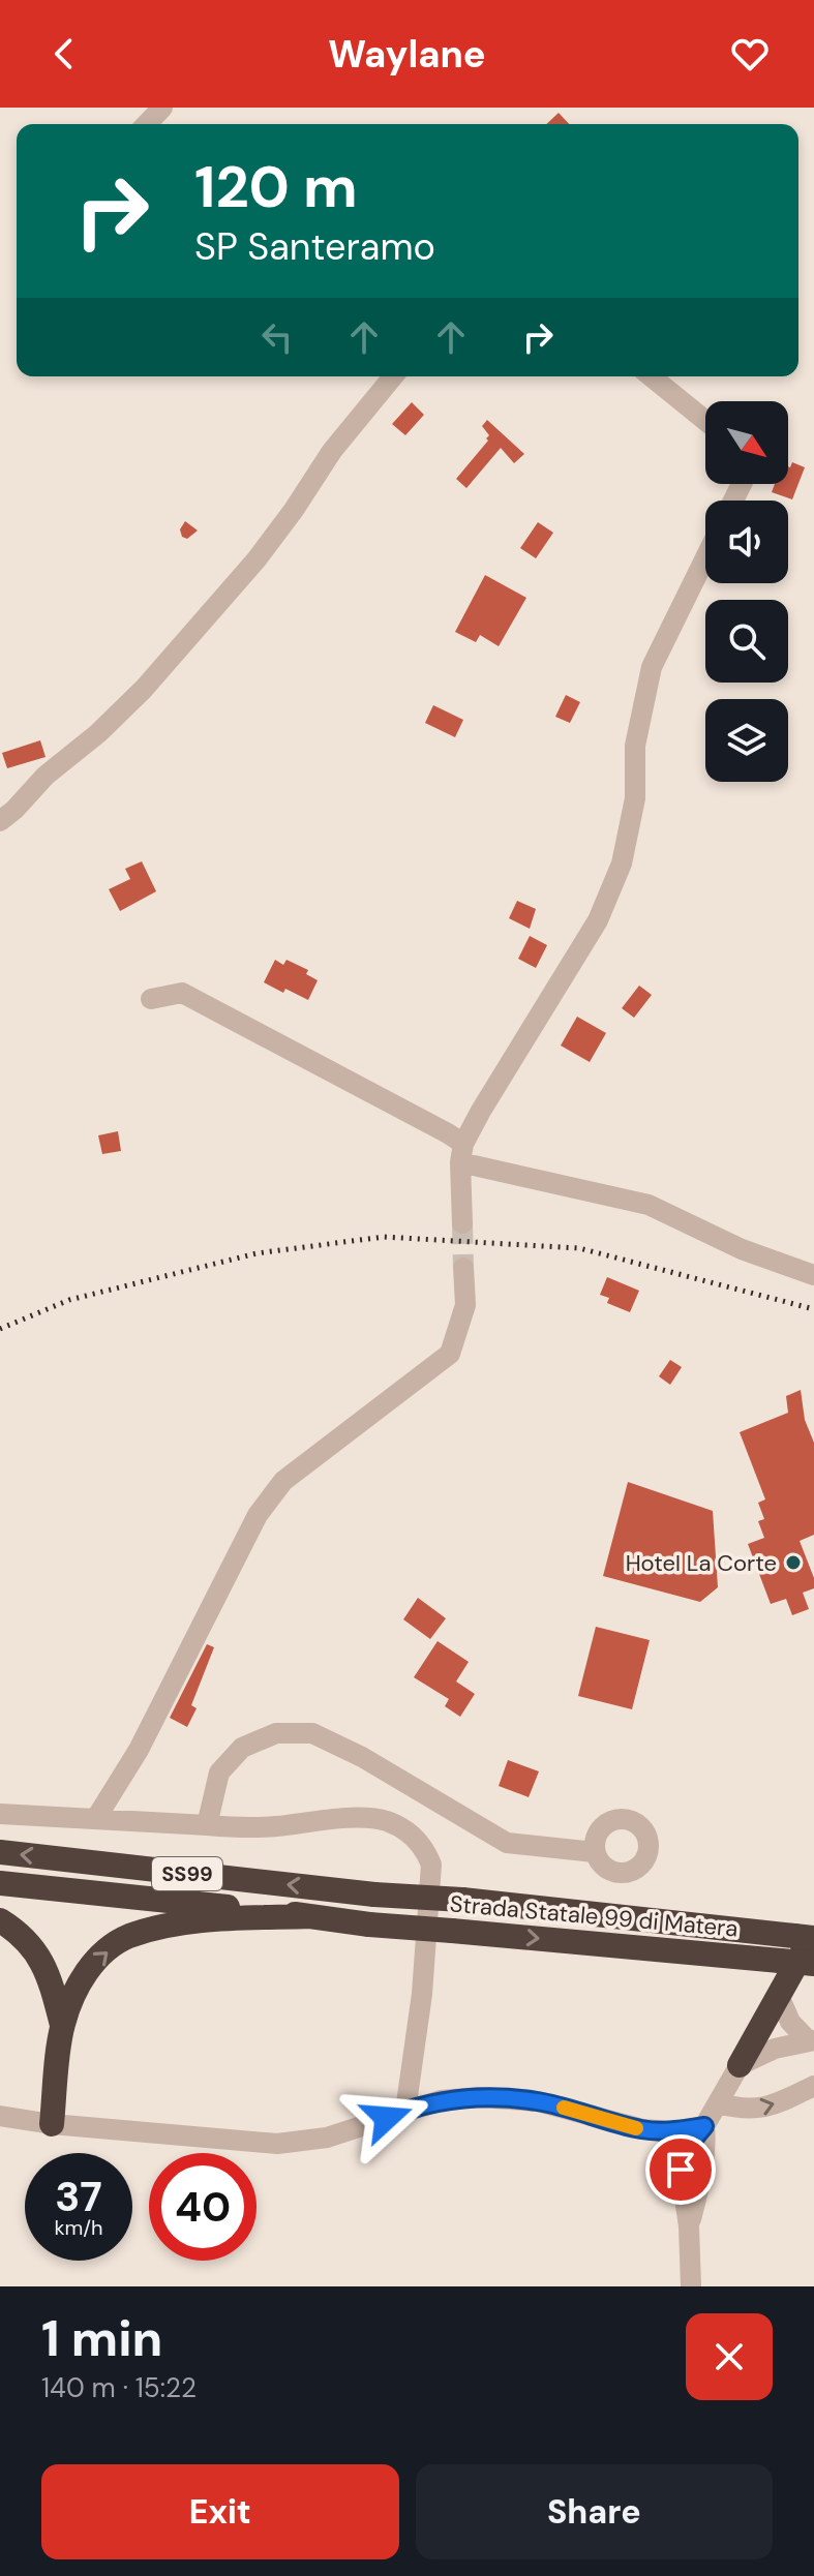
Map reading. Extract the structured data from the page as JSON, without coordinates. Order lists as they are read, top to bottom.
{
  "streets": {
    "highway": ["SS99", "Strada Statale 99 di Matera"]
  },
  "crossings": [
    ["SS99", "Strada Statale 99 di Matera"]
  ],
  "places": ["Hotel La Corte"],
  "north": "bottom right",
  "page": {
    "header": "Waylane",
    "turn": ["120 m", "SP Santeramo"],
    "speed": "37 km/h",
    "limit": "40",
    "heading": ["1 min", "140 m · 15:22"],
    "buttons": ["Exit", "Share"]
  }
}
